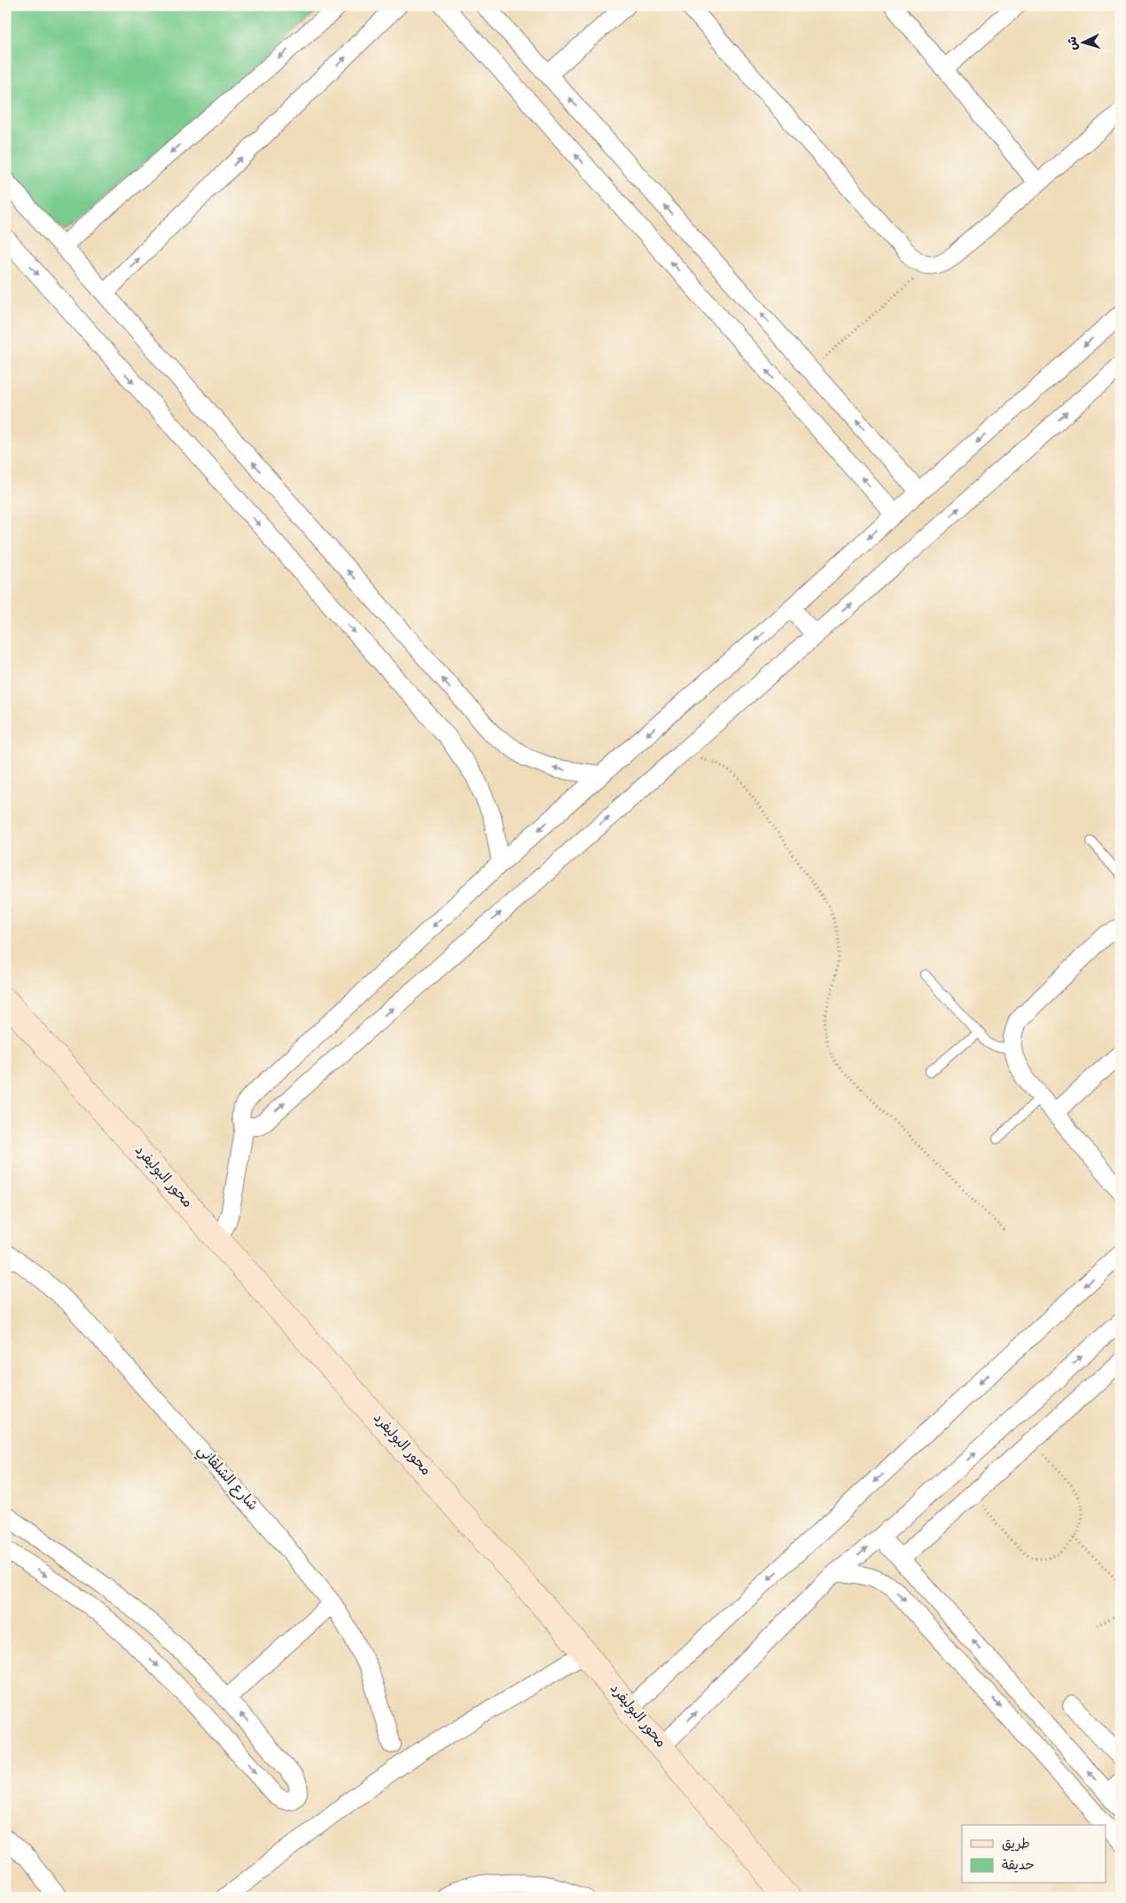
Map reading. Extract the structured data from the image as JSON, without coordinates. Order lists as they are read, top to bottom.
{
  "streets": {
    "street": ["محور البوليفرد", "شارع الشلقاني"]
  },
  "legend": ["طريق", "حديقة"],
  "north": "left"
}
